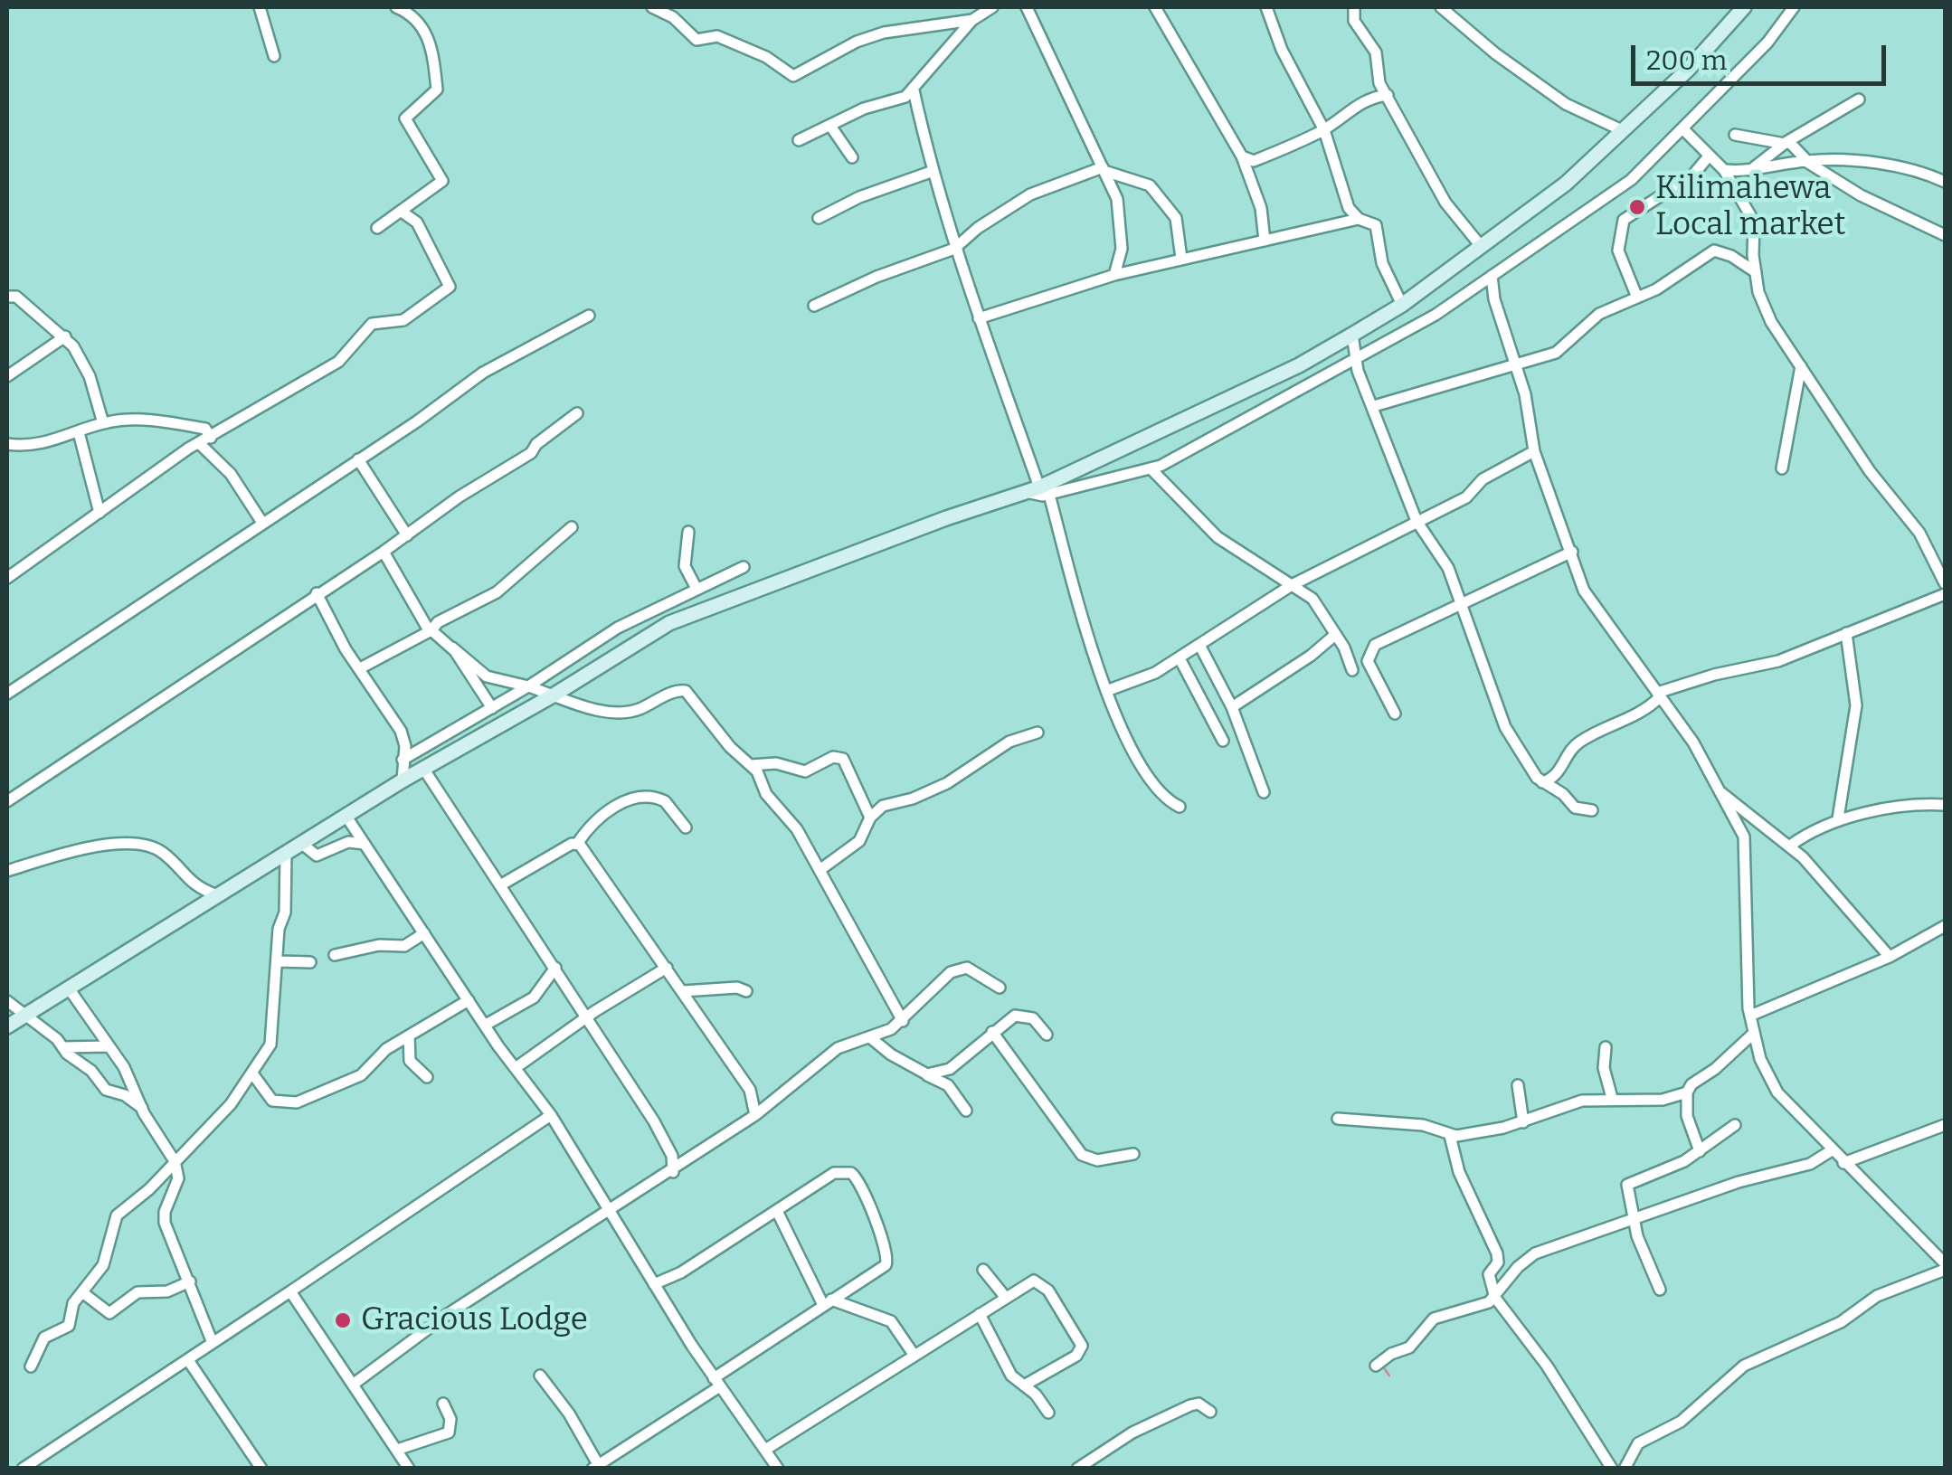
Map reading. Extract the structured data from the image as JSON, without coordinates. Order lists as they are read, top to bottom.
{
  "places": ["Kilimahewa Local market", "Gracious Lodge"],
  "scale_bar": "200 m"
}
